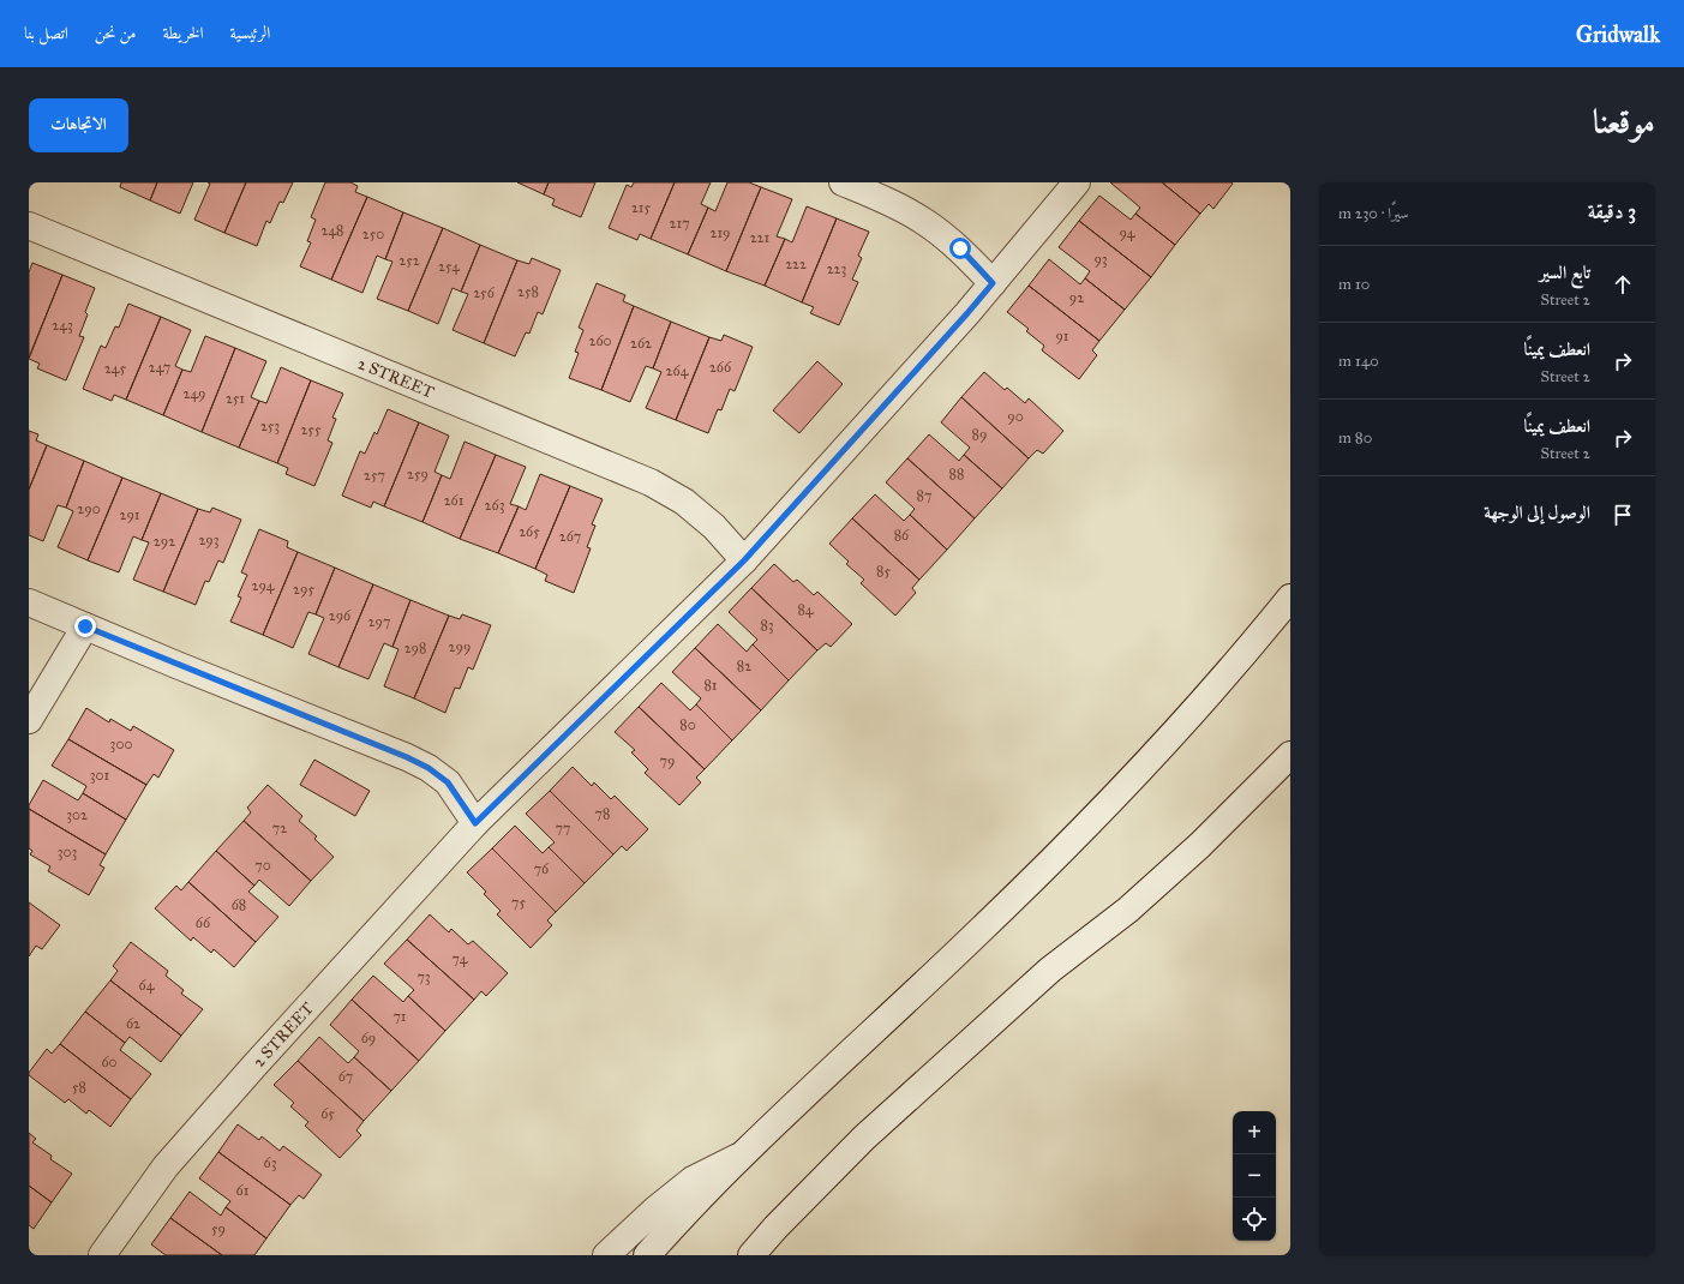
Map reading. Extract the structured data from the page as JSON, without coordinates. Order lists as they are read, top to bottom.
{
  "streets": {
    "street": ["2 STREET"]
  },
  "house_numbers": [
    "215",
    "217",
    "248",
    "219",
    "94",
    "250",
    "221",
    "93",
    "252",
    "222",
    "254",
    "223",
    "258",
    "256",
    "92",
    "243",
    "91",
    "260",
    "262",
    "247",
    "266",
    "245",
    "264",
    "249",
    "251",
    "90",
    "253",
    "255",
    "89",
    "259",
    "88",
    "257",
    "87",
    "261",
    "263",
    "290",
    "291",
    "265",
    "86",
    "267",
    "293",
    "292",
    "85",
    "294",
    "295",
    "84",
    "296",
    "297",
    "83",
    "299",
    "298",
    "82",
    "81",
    "80",
    "300",
    "79",
    "301",
    "78",
    "302",
    "72",
    "77",
    "303",
    "70",
    "76",
    "75",
    "68",
    "66",
    "74",
    "73",
    "64",
    "71",
    "62",
    "69",
    "60",
    "67",
    "58",
    "65",
    "63",
    "61",
    "59"
  ],
  "page": {
    "header": "Gridwalk",
    "nav": [
      "الرئيسية",
      "الخريطة",
      "من نحن",
      "اتصل بنا"
    ],
    "title": "موقعنا",
    "buttons": "الاتجاهات",
    "heading": ["3 دقيقة", "سيرًا · 230 m"],
    "list": [
      ["تابع السير", "2 Street", "10 m"],
      ["انعطف يمينًا", "2 Street", "140 m"],
      ["انعطف يمينًا", "2 Street", "80 m"],
      "الوصول إلى الوجهة"
    ],
    "map_buttons": ["+", "−"]
  }
}
